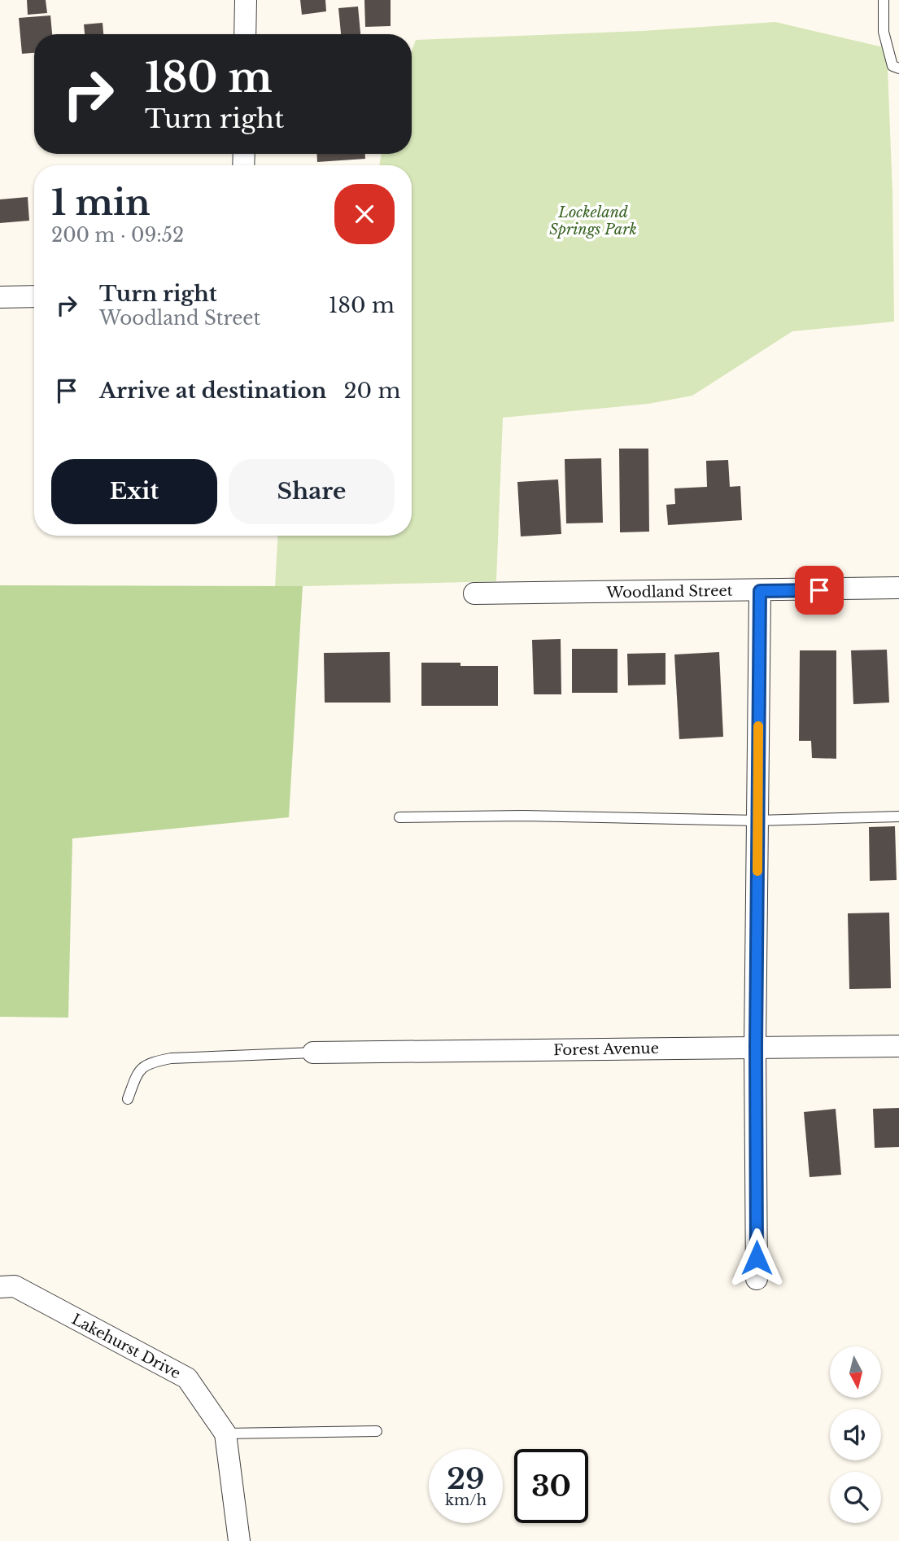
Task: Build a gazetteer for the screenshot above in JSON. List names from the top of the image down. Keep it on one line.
{"streets":{"street":["Woodland Street","Forest Avenue","Lakehurst Drive"]},"parks":["Lockeland Springs Park"],"north":"bottom","page":{"turn":["180 m","Turn right"],"heading":["1 min","200 m · 09:52"],"list":[{"name":"Turn right","note":"Woodland Street","value":"180 m"},{"name":"Arrive at destination","value":"20 m"}],"buttons":["Exit","Share"],"speed":"29 km/h","limit":"30"}}
